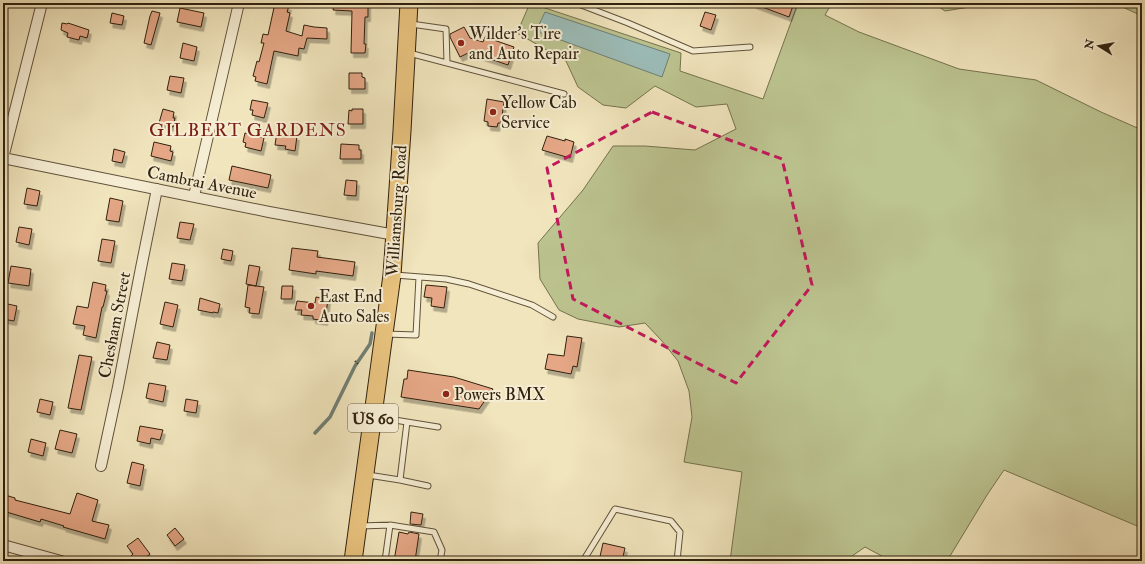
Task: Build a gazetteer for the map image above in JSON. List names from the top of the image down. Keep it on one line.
{"streets":{"main road":["Williamsburg Road","US 60"],"street":["Cambrai Avenue","Chesham Street"]},"crossings":[["Cambrai Avenue","Williamsburg Road"],["Cambrai Avenue","Chesham Street"]],"districts":["GILBERT GARDENS"],"places":["Wilder's Tire and Auto Repair","Yellow Cab Service","East End Auto Sales","Powers BMX"],"north":"left"}
